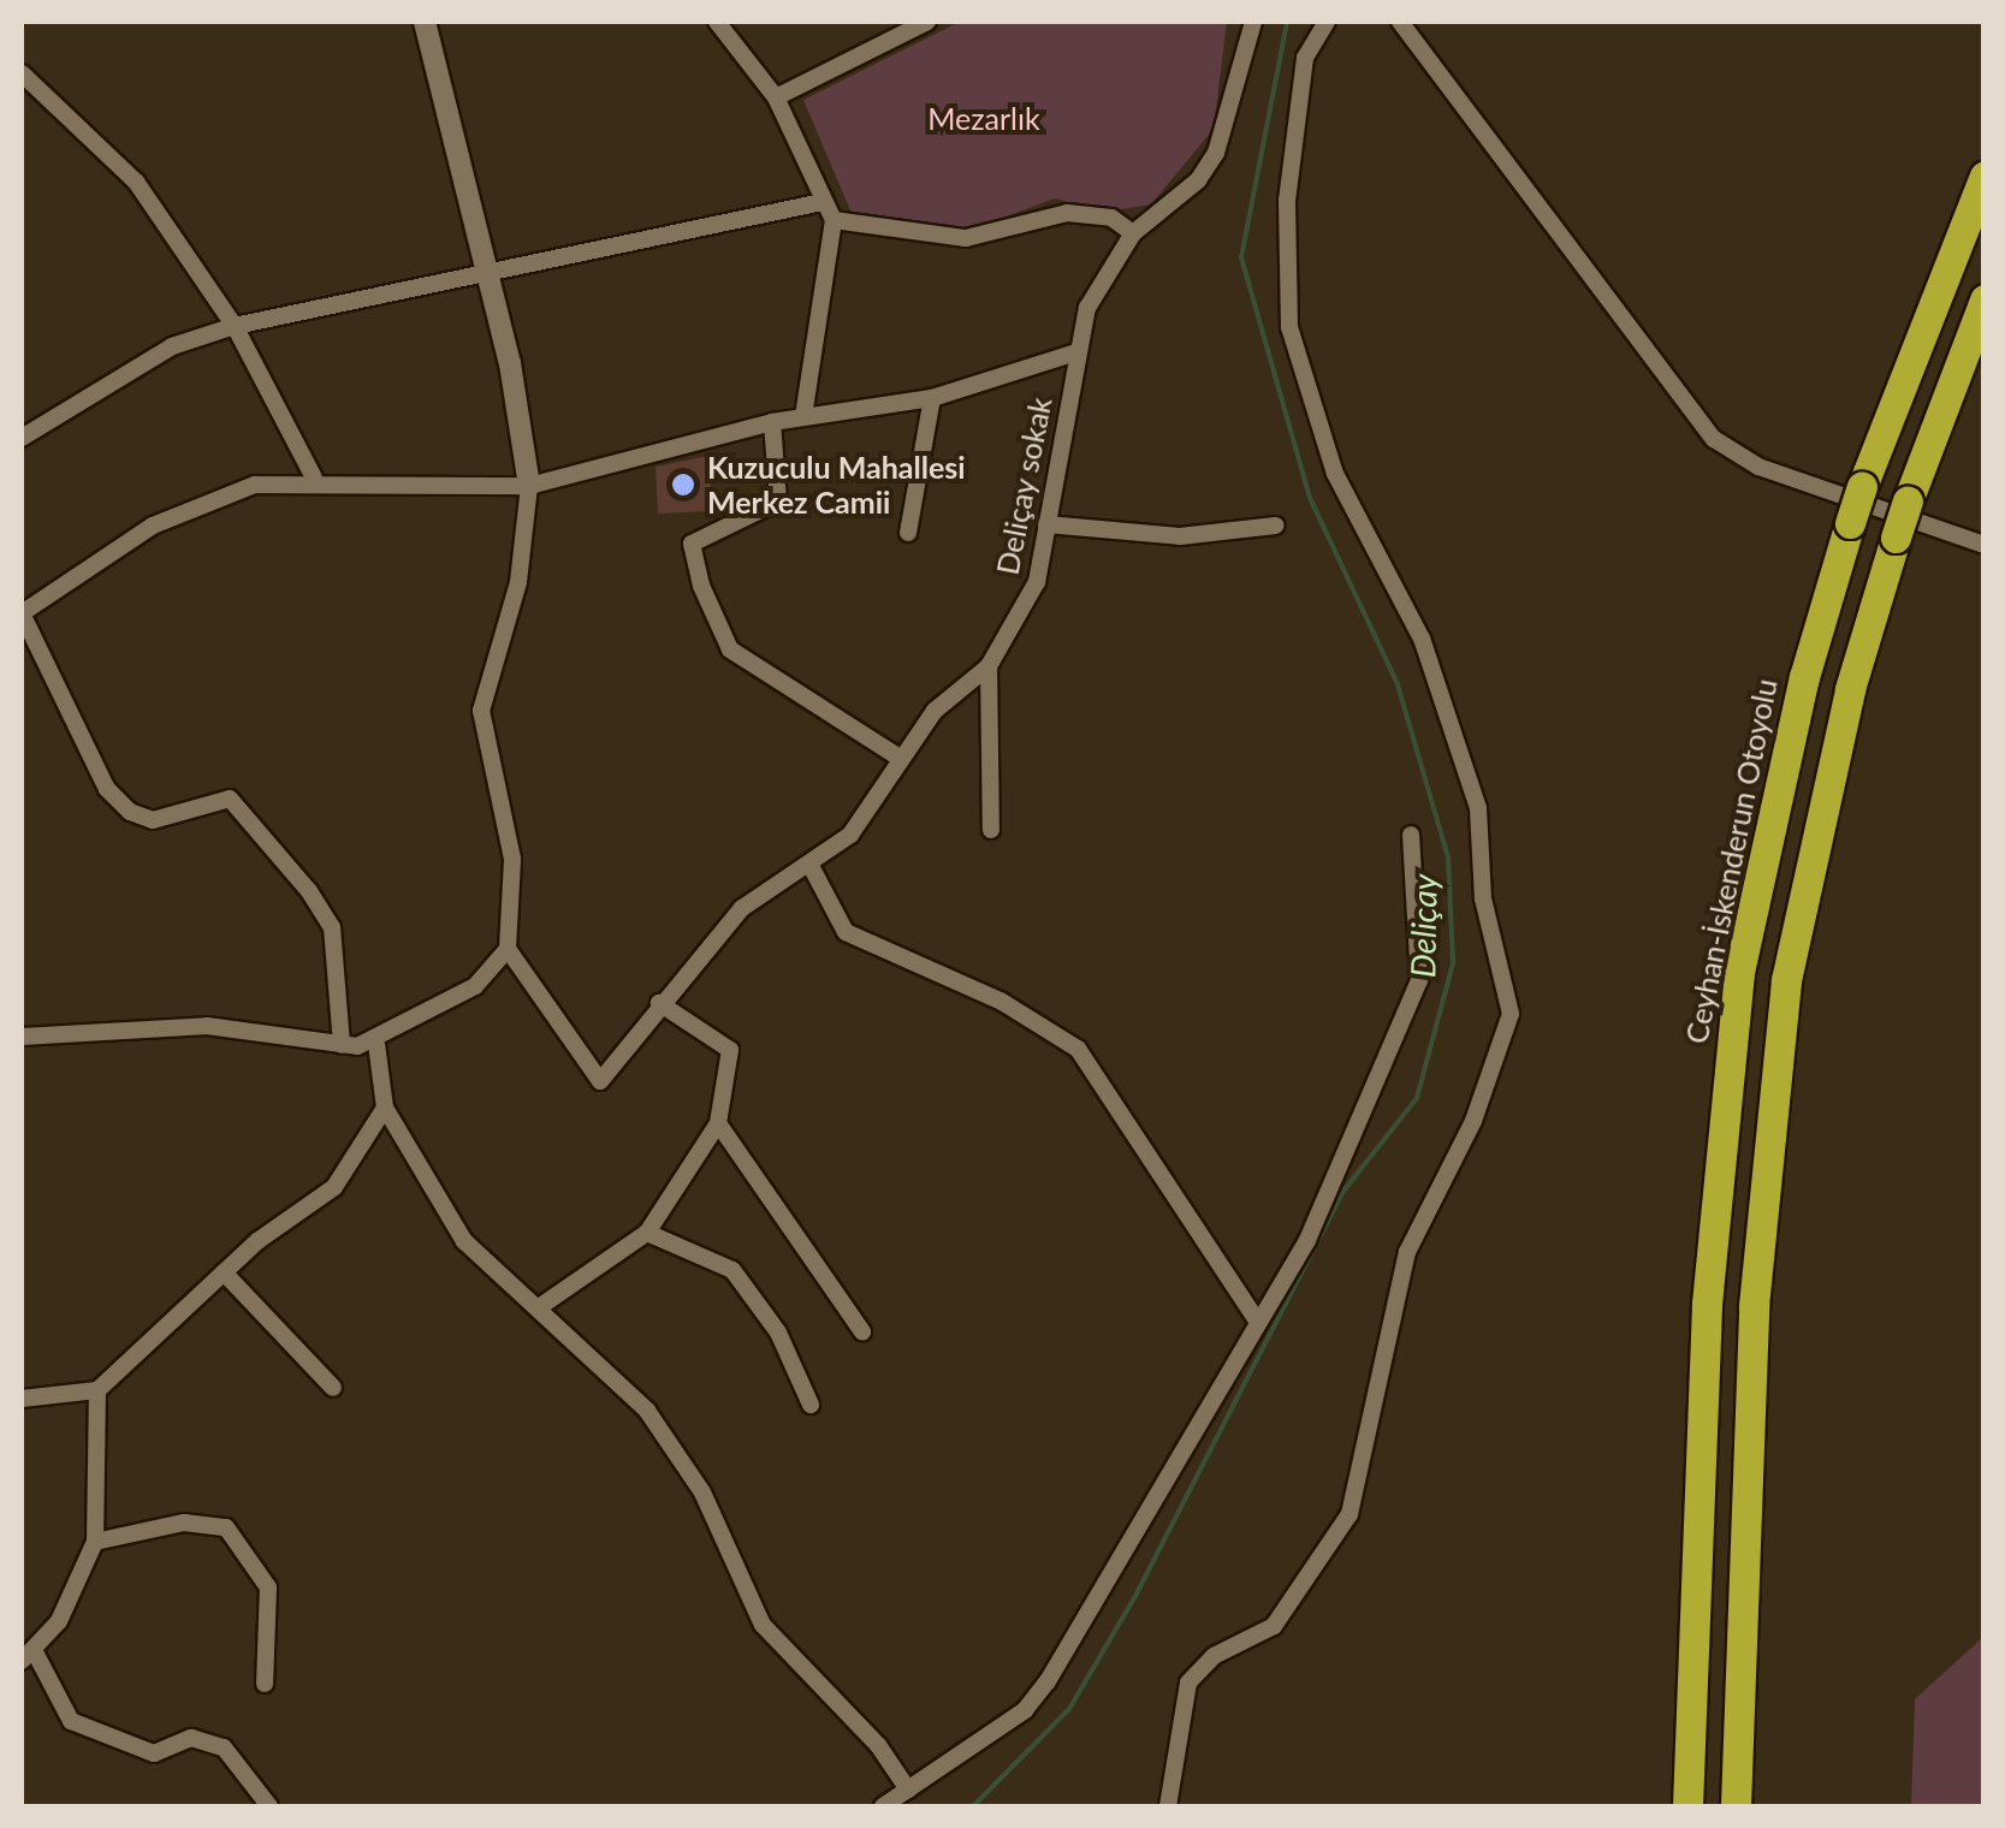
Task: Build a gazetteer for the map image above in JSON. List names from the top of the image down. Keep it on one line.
{"streets":{"highway":["Ceyhan-İskenderun Otoyolu"],"street":["Deliçay sokak"]},"water":["Deliçay"],"parks":["Mezarlık"],"places":["Kuzuculu Mahallesi Merkez Camii"]}
